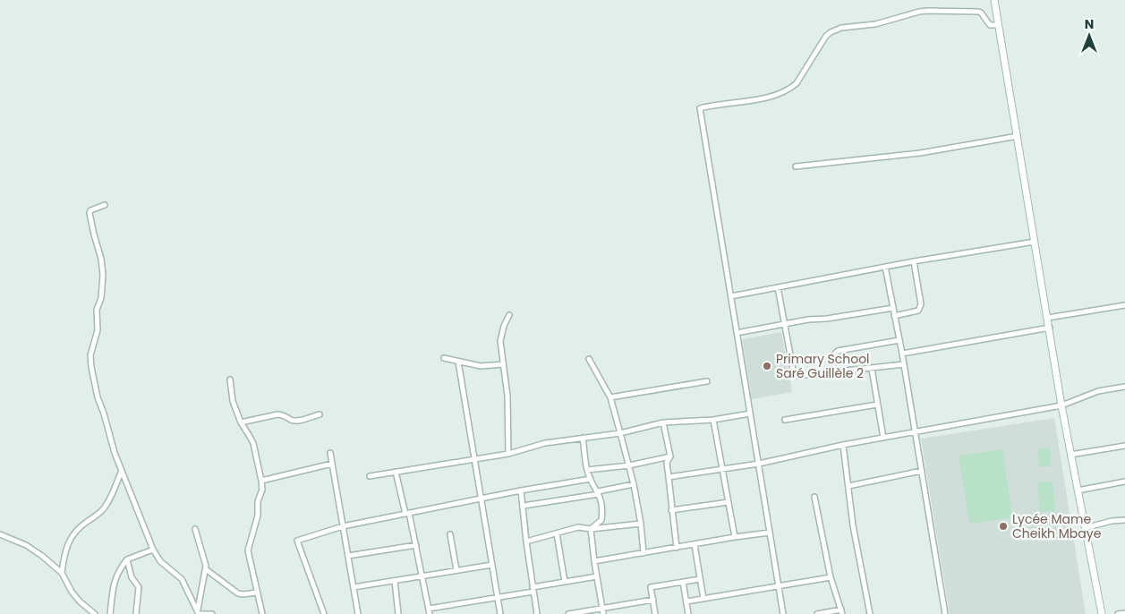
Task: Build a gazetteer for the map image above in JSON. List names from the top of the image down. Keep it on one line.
{"places":["Primary School Saré Guillèle 2","Lycée Mame Cheikh Mbaye"],"north":"top"}
